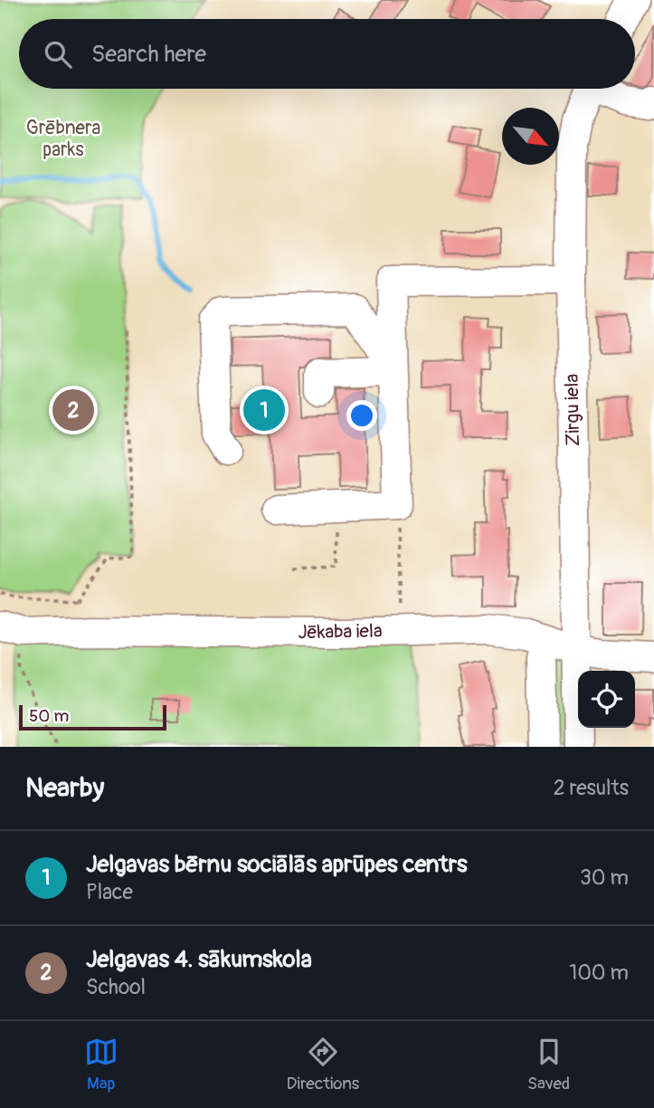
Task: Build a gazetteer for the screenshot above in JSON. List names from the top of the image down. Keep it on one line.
{"streets":{"street":["Zirgu iela","Jēkaba iela"]},"crossings":[["Zirgu iela","Jēkaba iela"]],"parks":["Grēbnera parks"],"scale_bar":"50 m","north":"bottom right","page":{"search":"Search here","pins":["1","2"],"scale":"50 m","heading":["Nearby","2 results"],"list":[{"mark":"1","name":"Jelgavas bērnu sociālās aprūpes centrs","note":"Place","value":"30 m"},{"mark":"2","name":"Jelgavas 4. sākumskola","note":"School","value":"100 m"}],"nav":["Map","Directions","Saved"]}}
